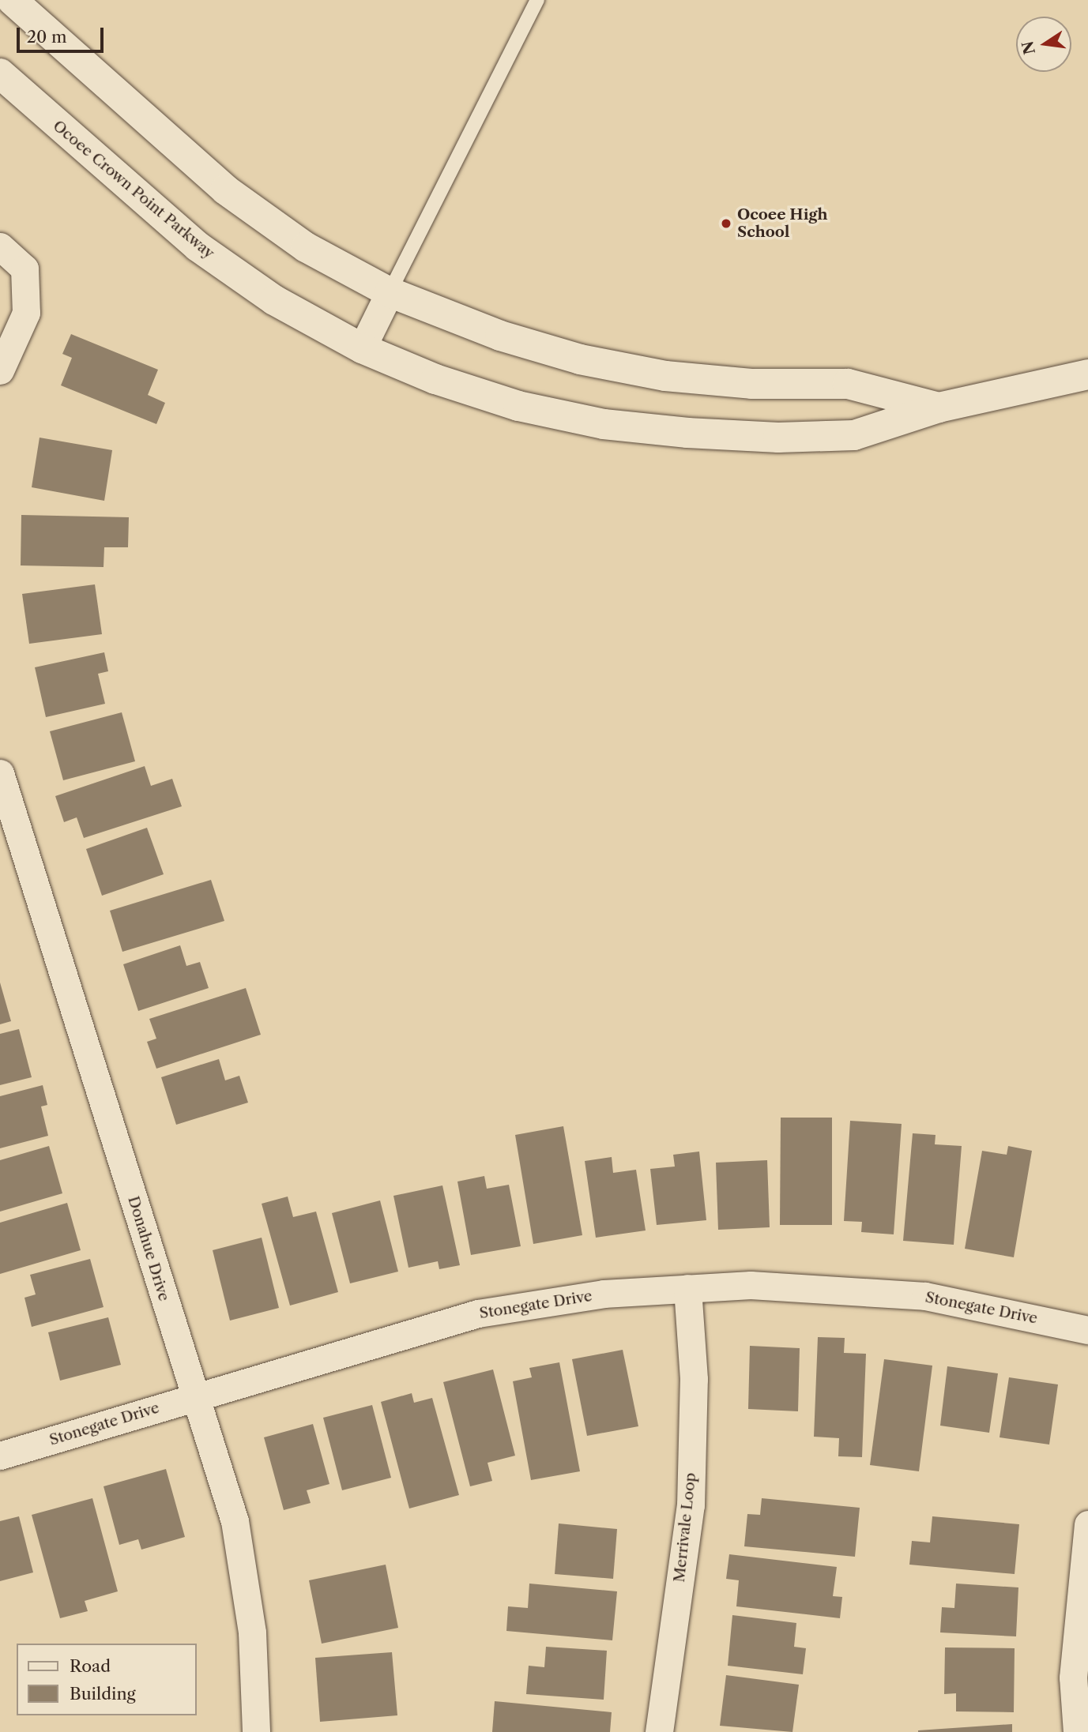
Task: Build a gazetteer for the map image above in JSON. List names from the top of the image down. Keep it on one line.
{"streets":{"street":["Ocoee Crown Point Parkway","Donahue Drive","Stonegate Drive","Merrivale Loop"]},"crossings":[["Donahue Drive","Stonegate Drive"],["Stonegate Drive","Merrivale Loop"]],"places":["Ocoee High School"],"legend":["Road","Building"],"scale_bar":"20 m","north":"left"}
